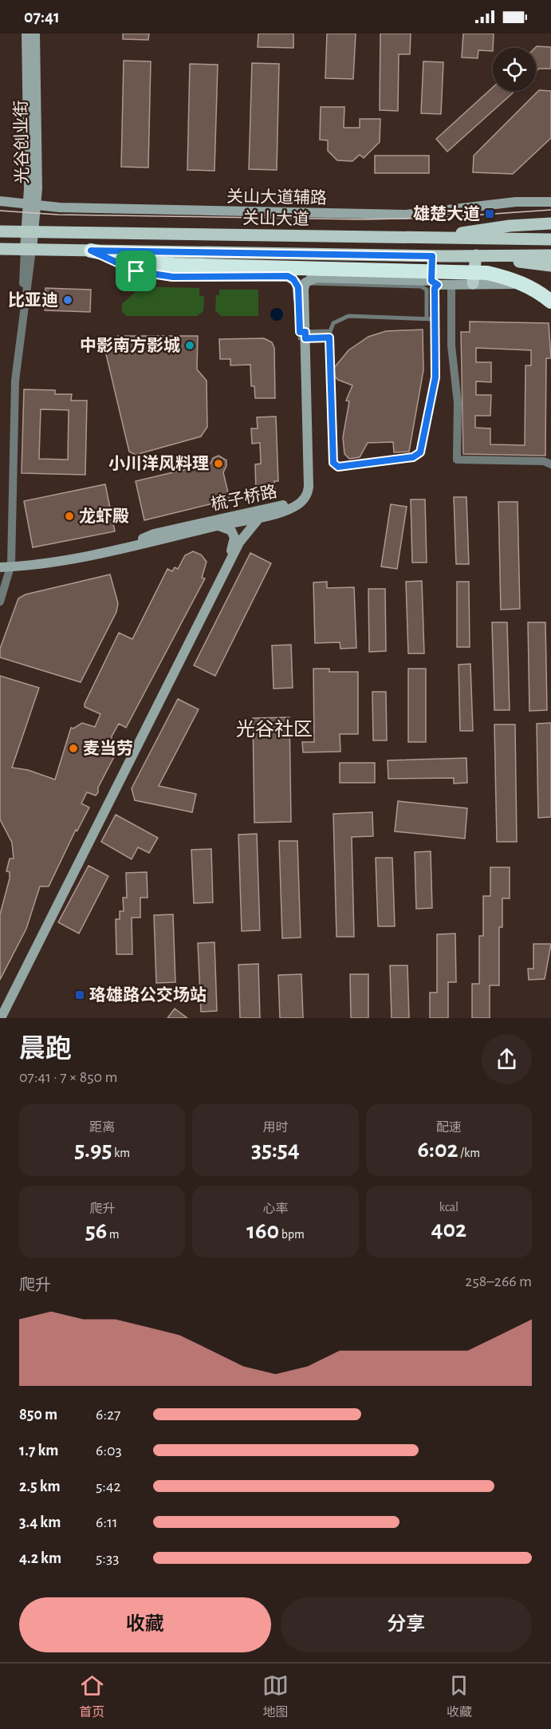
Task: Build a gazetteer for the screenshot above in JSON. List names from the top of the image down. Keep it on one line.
{"streets":{"main road":["关山大道"],"street":["光谷创业街","关山大道辅路","梳子桥路"]},"crossings":[["光谷创业街","关山大道辅路"],["光谷创业街","关山大道"]],"districts":["光谷社区"],"places":{"transit":["雄楚大道","珞雄路公交场站"],"other":["比亚迪","中影南方影城","小川洋风料理","龙虾殿","麦当劳"]},"page":{"status":"07:41","heading":["晨跑","07:41 · 7 × 850 m"],"stats":[["距离","5.95 km"],["用时","35:54"],["配速","6:02 /km"],["爬升","56 m"],["心率","160 bpm"],["kcal","402"]],"chart":["爬升","258–266 m"],"list":[{"name":"850 m","note":"6:27"},{"name":"1.7 km","note":"6:03"},{"name":"2.5 km","note":"5:42"},{"name":"3.4 km","note":"6:11"},{"name":"4.2 km","note":"5:33"}],"buttons":["收藏","分享"],"tabs":["首页","地图","收藏"]}}
